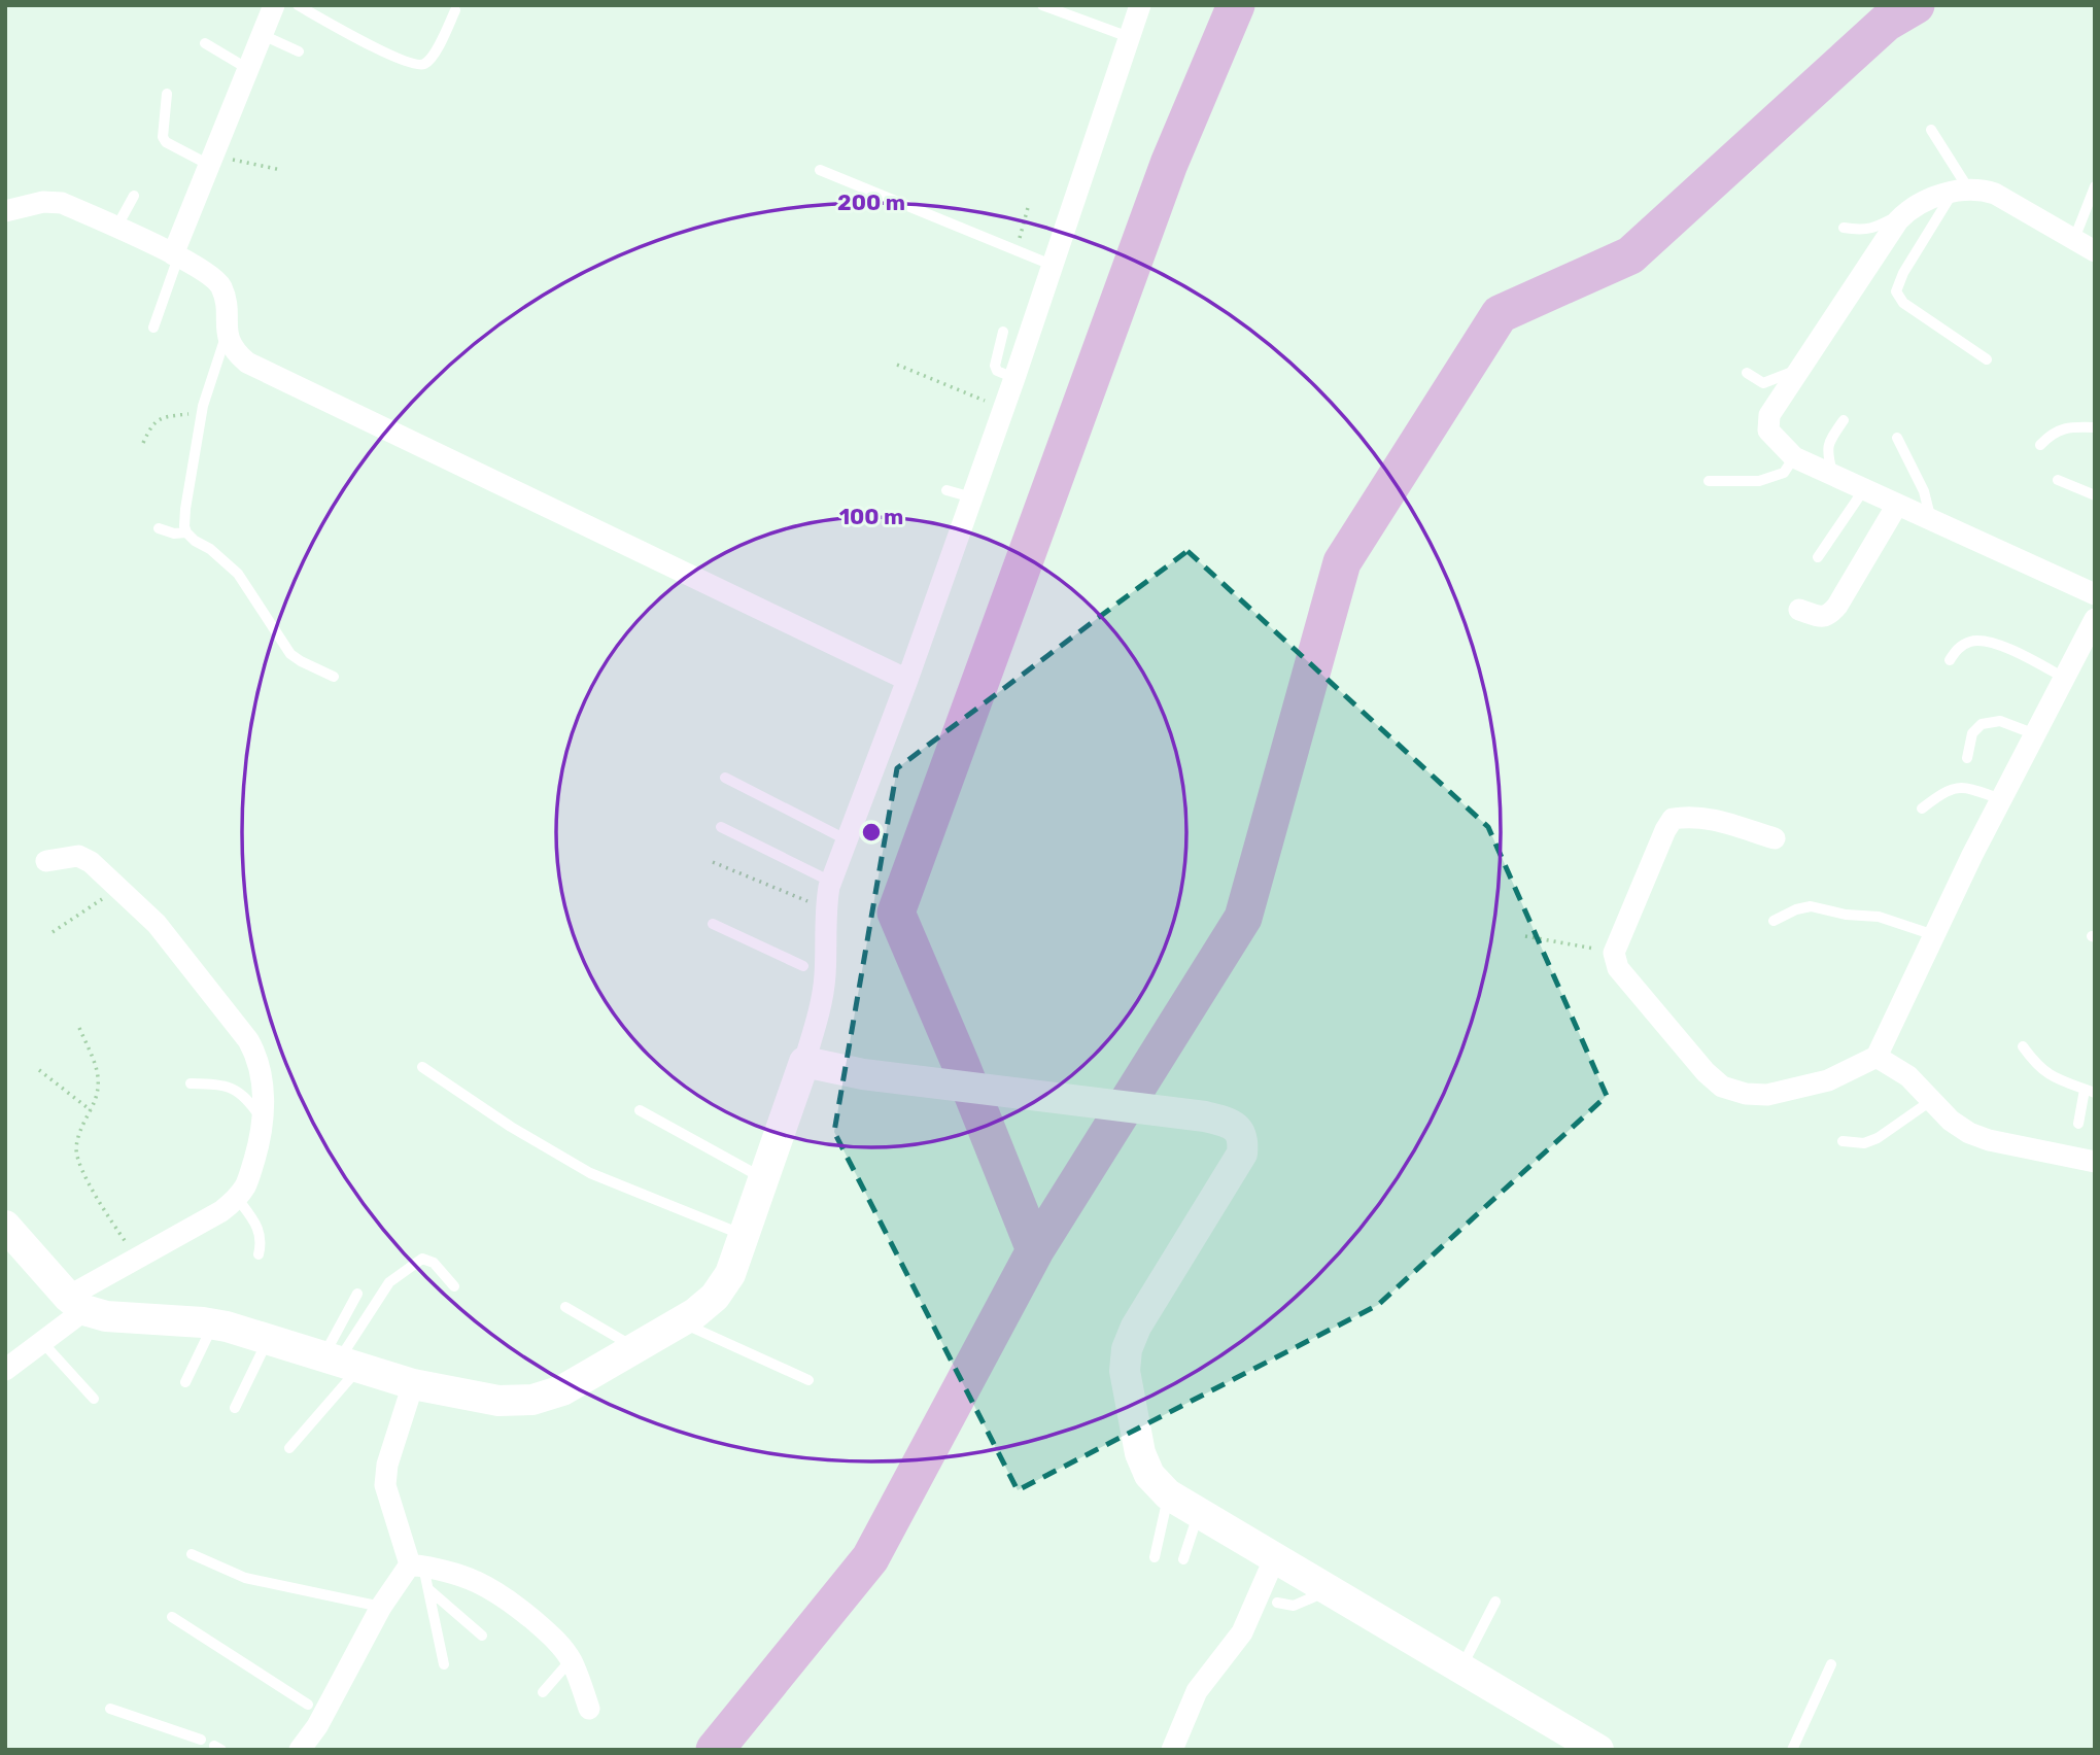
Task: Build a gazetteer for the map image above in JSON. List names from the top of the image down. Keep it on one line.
{"rings":["200 m","100 m"]}
